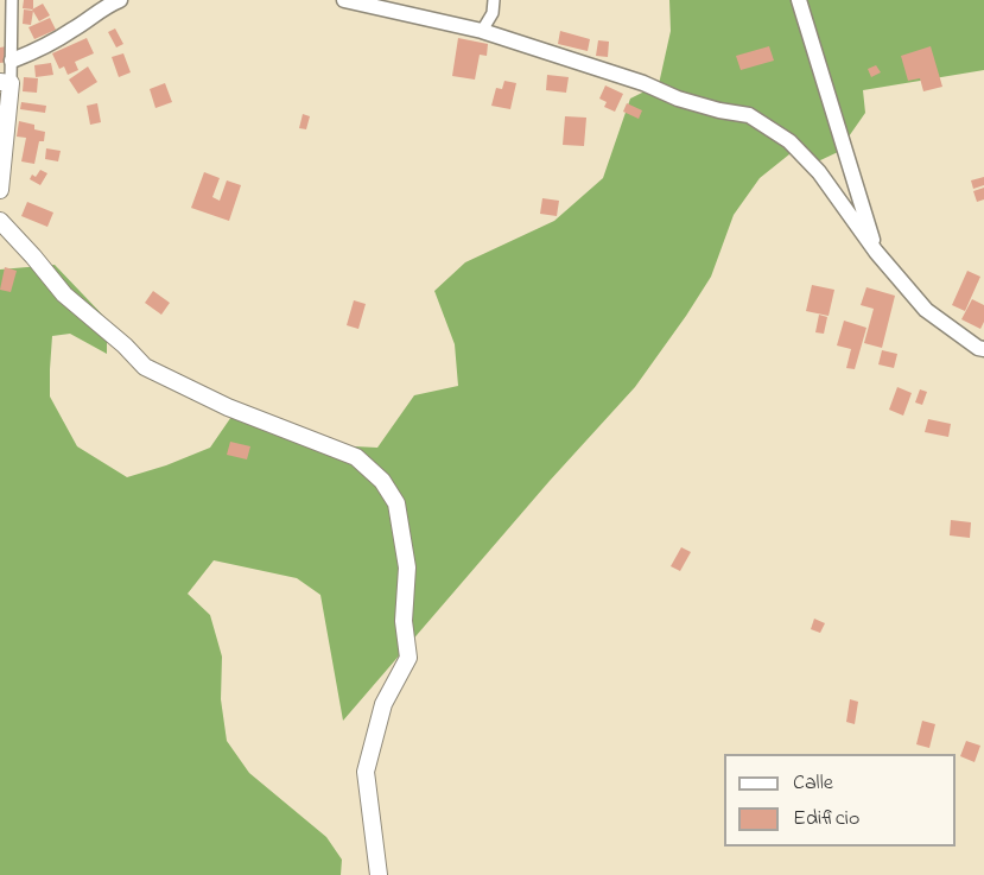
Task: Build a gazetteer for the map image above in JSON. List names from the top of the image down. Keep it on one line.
{"legend":["Calle","Edificio"]}
